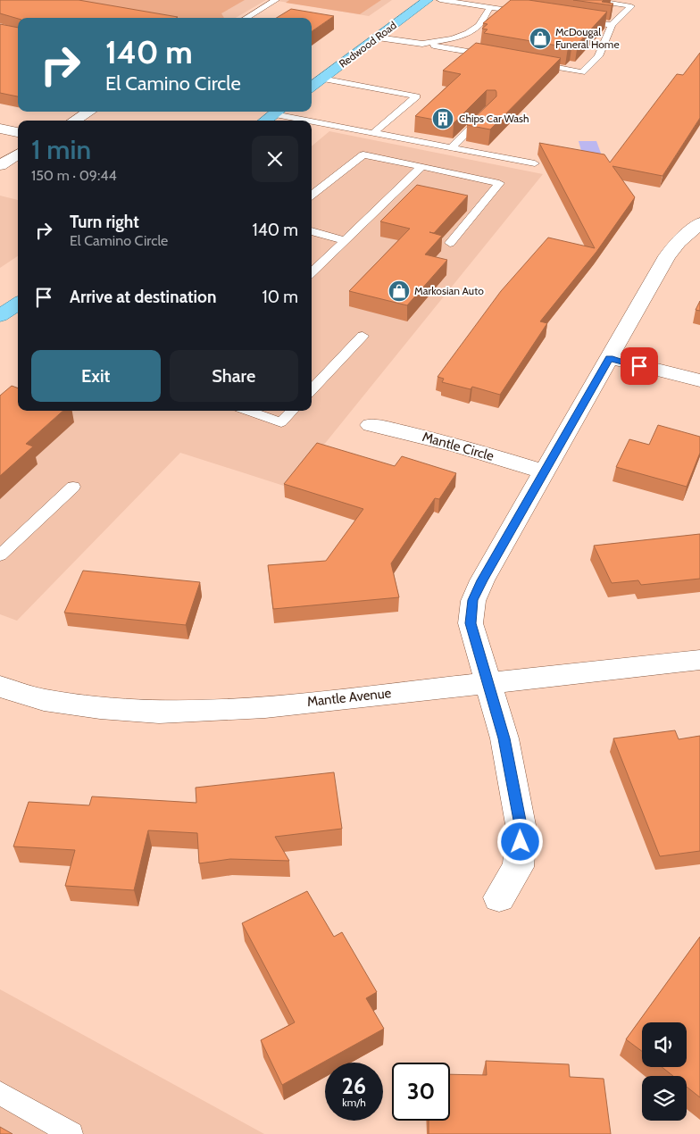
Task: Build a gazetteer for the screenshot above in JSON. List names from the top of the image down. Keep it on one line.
{"streets":{"main road":["Redwood Road"],"street":["Mantle Circle","Mantle Avenue"]},"places":{"shop":["McDougal Funeral Home","Markosian Auto"],"building":["Chips Car Wash"]},"page":{"turn":["140 m","El Camino Circle"],"heading":["1 min","150 m · 09:44"],"list":[{"name":"Turn right","note":"El Camino Circle","value":"140 m"},{"name":"Arrive at destination","value":"10 m"}],"buttons":["Exit","Share"],"speed":"26 km/h","limit":"30"}}
